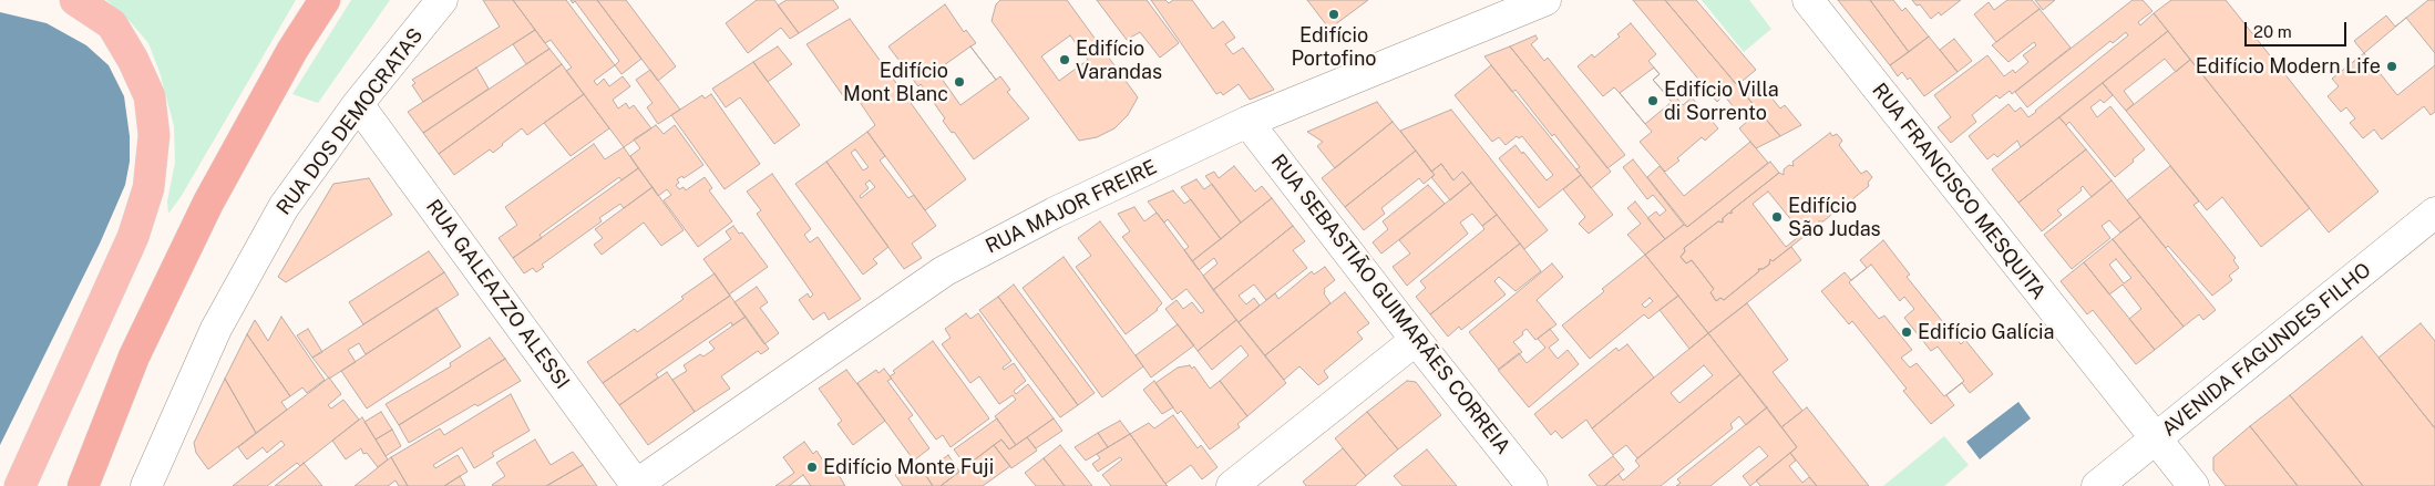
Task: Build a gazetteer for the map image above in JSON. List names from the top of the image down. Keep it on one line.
{"streets":{"street":["RUA DOS DEMOCRATAS","RUA FRANCISCO MESQUITA","RUA MAJOR FREIRE","RUA GALEAZZO ALESSI","RUA SEBASTIÃO GUIMARÃES CORREIA","AVENIDA FAGUNDES FILHO"]},"crossings":[["RUA DOS DEMOCRATAS","RUA GALEAZZO ALESSI"],["RUA FRANCISCO MESQUITA","AVENIDA FAGUNDES FILHO"],["RUA MAJOR FREIRE","RUA GALEAZZO ALESSI"],["RUA MAJOR FREIRE","RUA SEBASTIÃO GUIMARÃES CORREIA"]],"places":["Edifício Portofino","Edifício Varandas","Edifício Modern Life","Edifício Mont Blanc","Edifício Villa di Sorrento","Edifício São Judas","Edifício Galícia","Edifício Monte Fuji"],"scale_bar":"20 m"}
